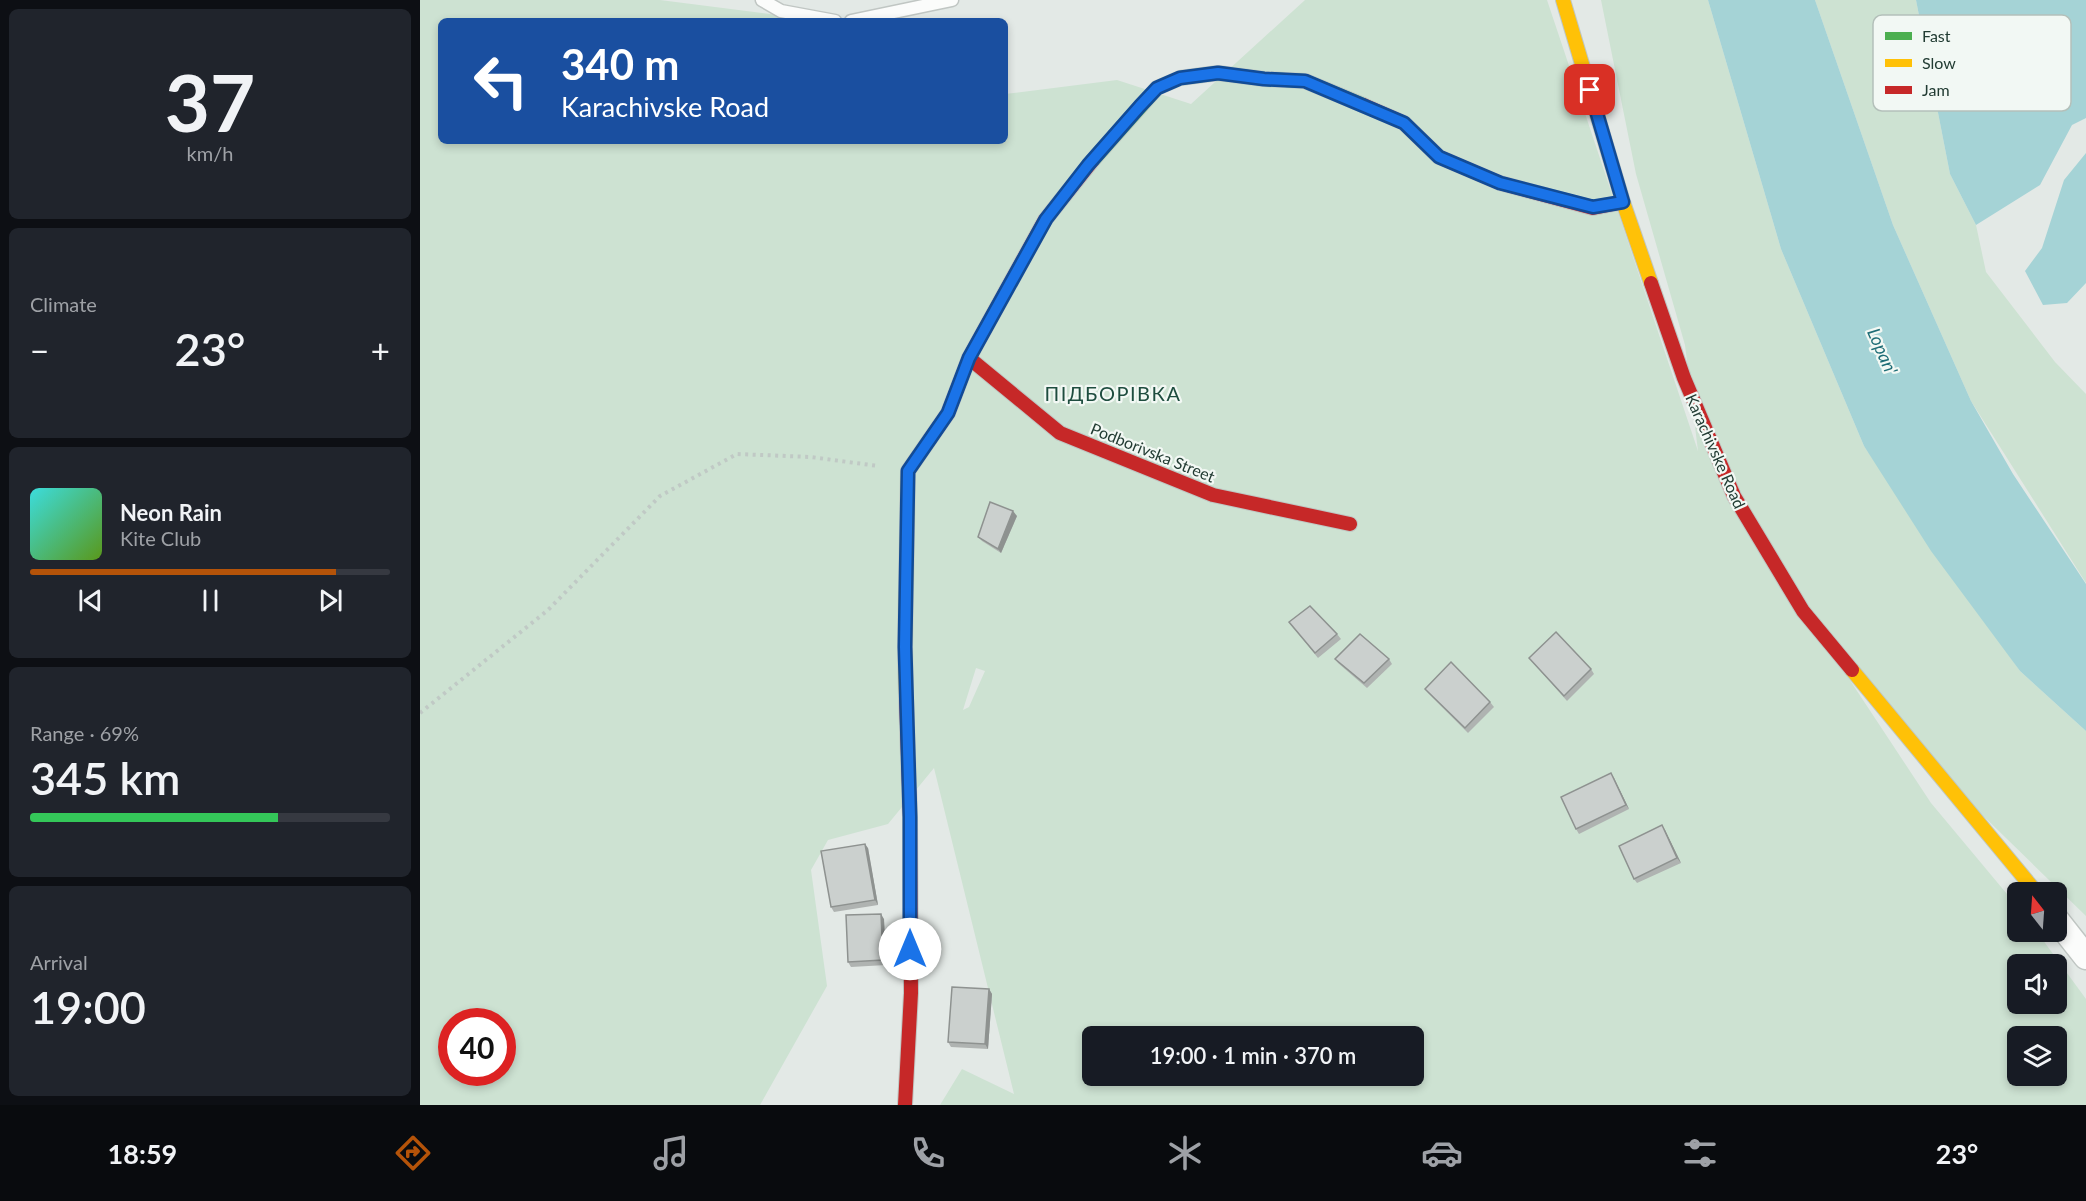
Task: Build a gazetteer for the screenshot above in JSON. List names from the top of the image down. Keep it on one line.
{"streets":{"street":["Karachivske Road","Podborivska Street"]},"districts":["ПІДБОРІВКА"],"water":["Lopan'"],"legend":["Fast","Slow","Jam"],"north":"top","page":{"tile":[["37","km/h"],"Climate",["Range · 69%","345 km"],["Arrival","19:00"]],"turn":["340 m","Karachivske Road"],"heat":["−","23°","+"],"song":["Neon Rain","Kite Club"],"limit":"40","trip":"19:00 · 1 min · 370 m","tabs":["18:59","23°"]}}
